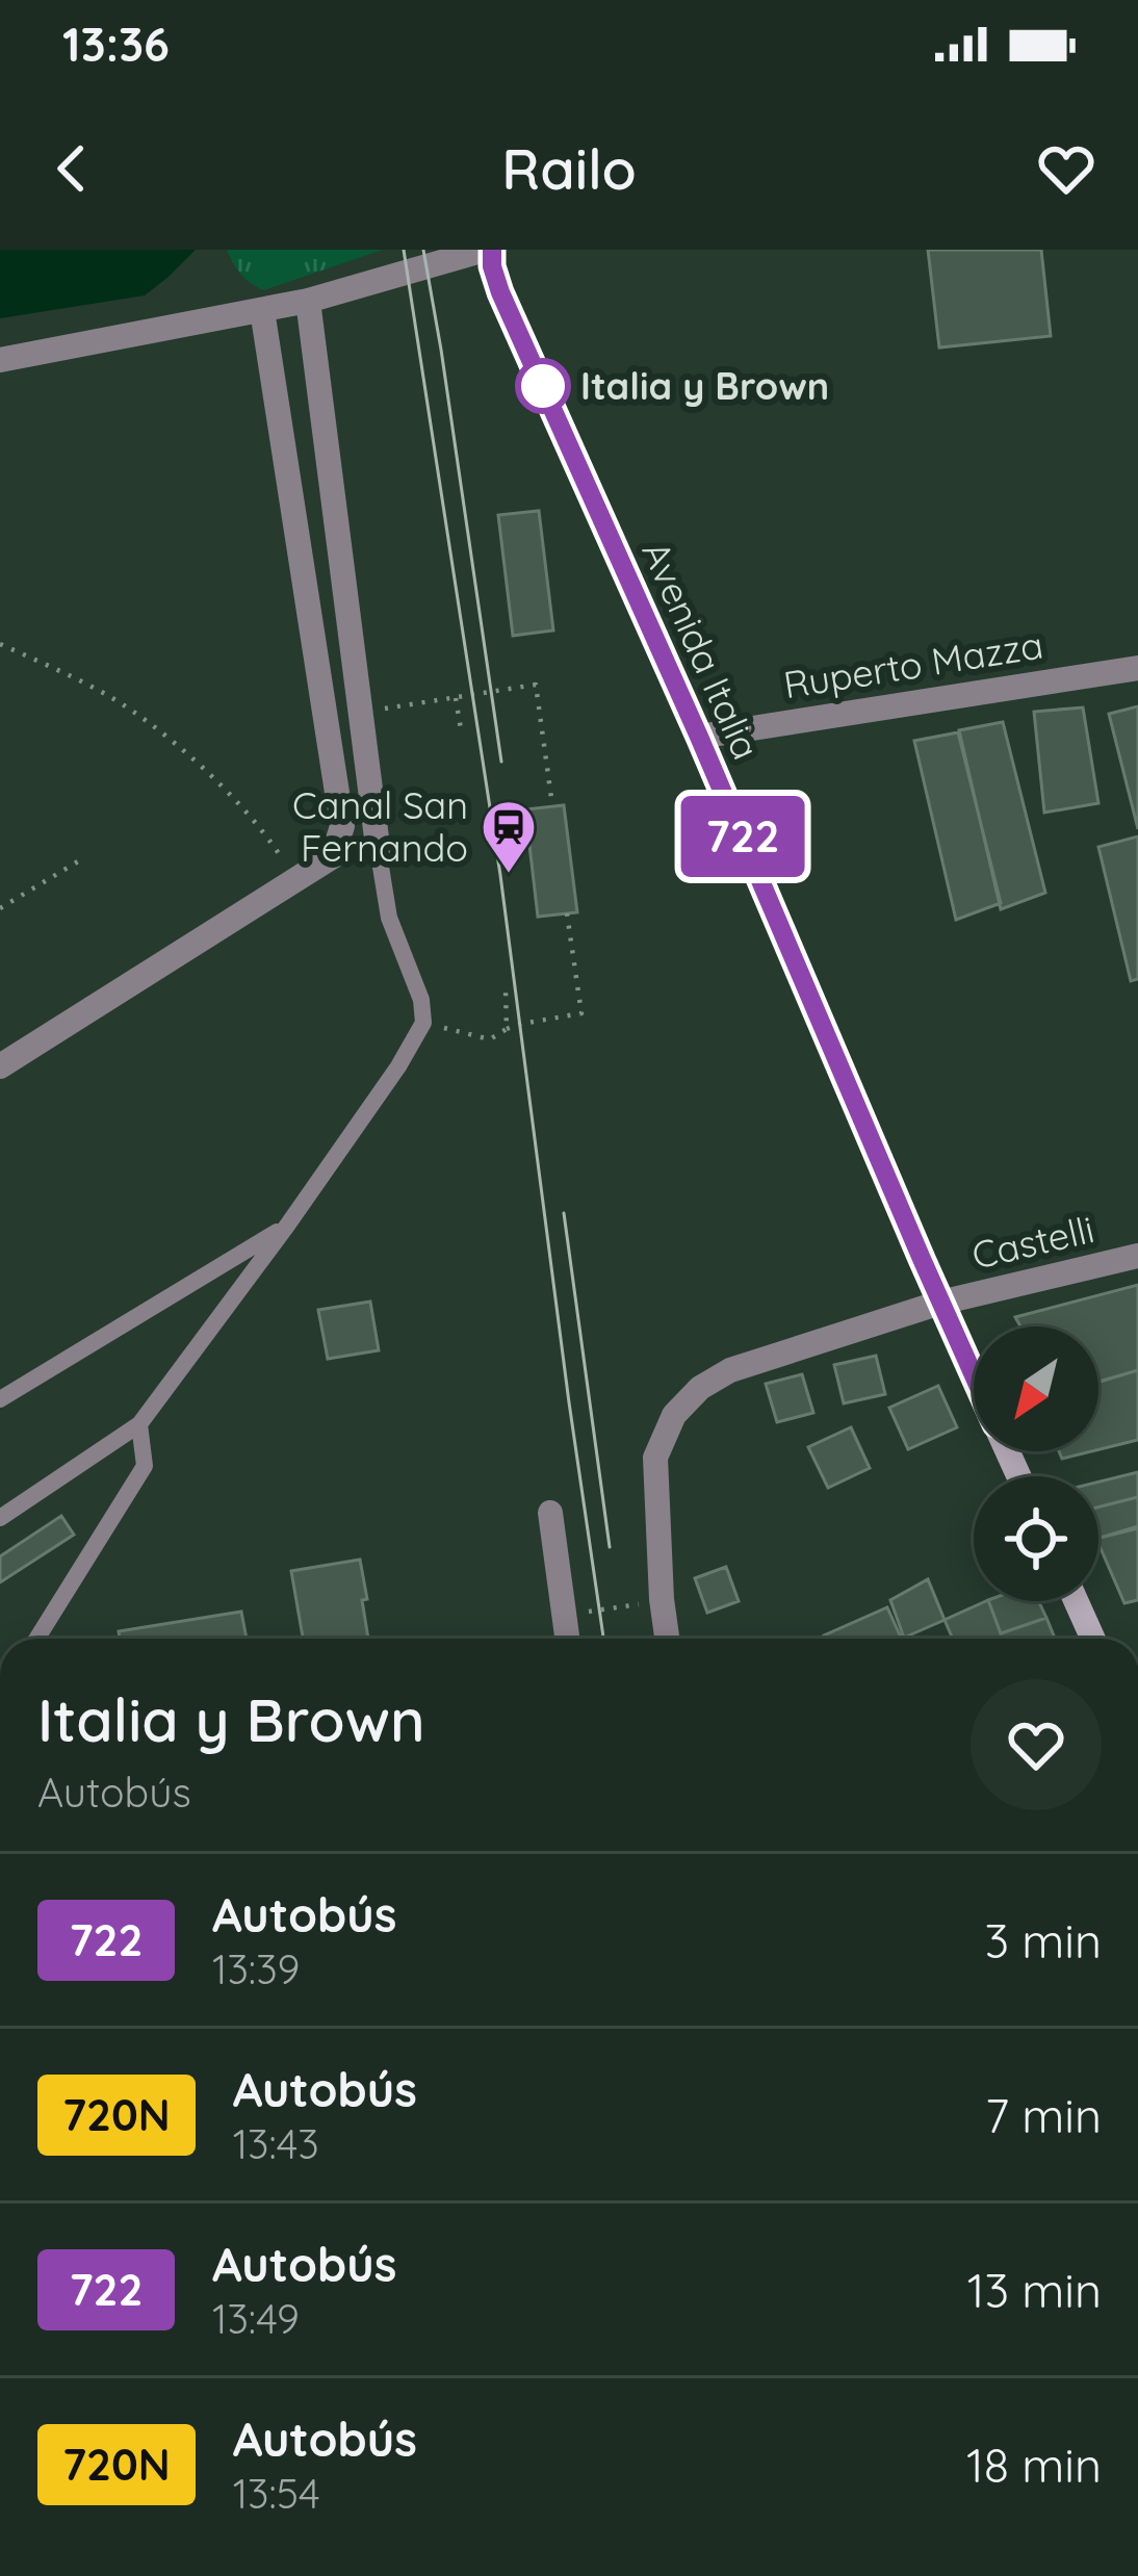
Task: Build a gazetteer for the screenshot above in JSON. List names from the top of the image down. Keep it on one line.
{"streets":{"street":["Avenida Italia","Ruperto Mazza","Castelli"]},"crossings":[["Avenida Italia","Ruperto Mazza"],["Avenida Italia","Castelli"]],"places":{"other":["Italia y Brown"],"station":["Canal San Fernando"]},"lines":["bus line 722"],"north":"bottom left","page":{"status":"13:36","header":"Railo","on_map":"722","heading":["Italia y Brown","Autobús"],"list":[{"mark":"722","name":"Autobús","note":"13:39","value":"3 min"},{"mark":"720N","name":"Autobús","note":"13:43","value":"7 min"},{"mark":"722","name":"Autobús","note":"13:49","value":"13 min"},{"mark":"720N","name":"Autobús","note":"13:54","value":"18 min"}]}}
